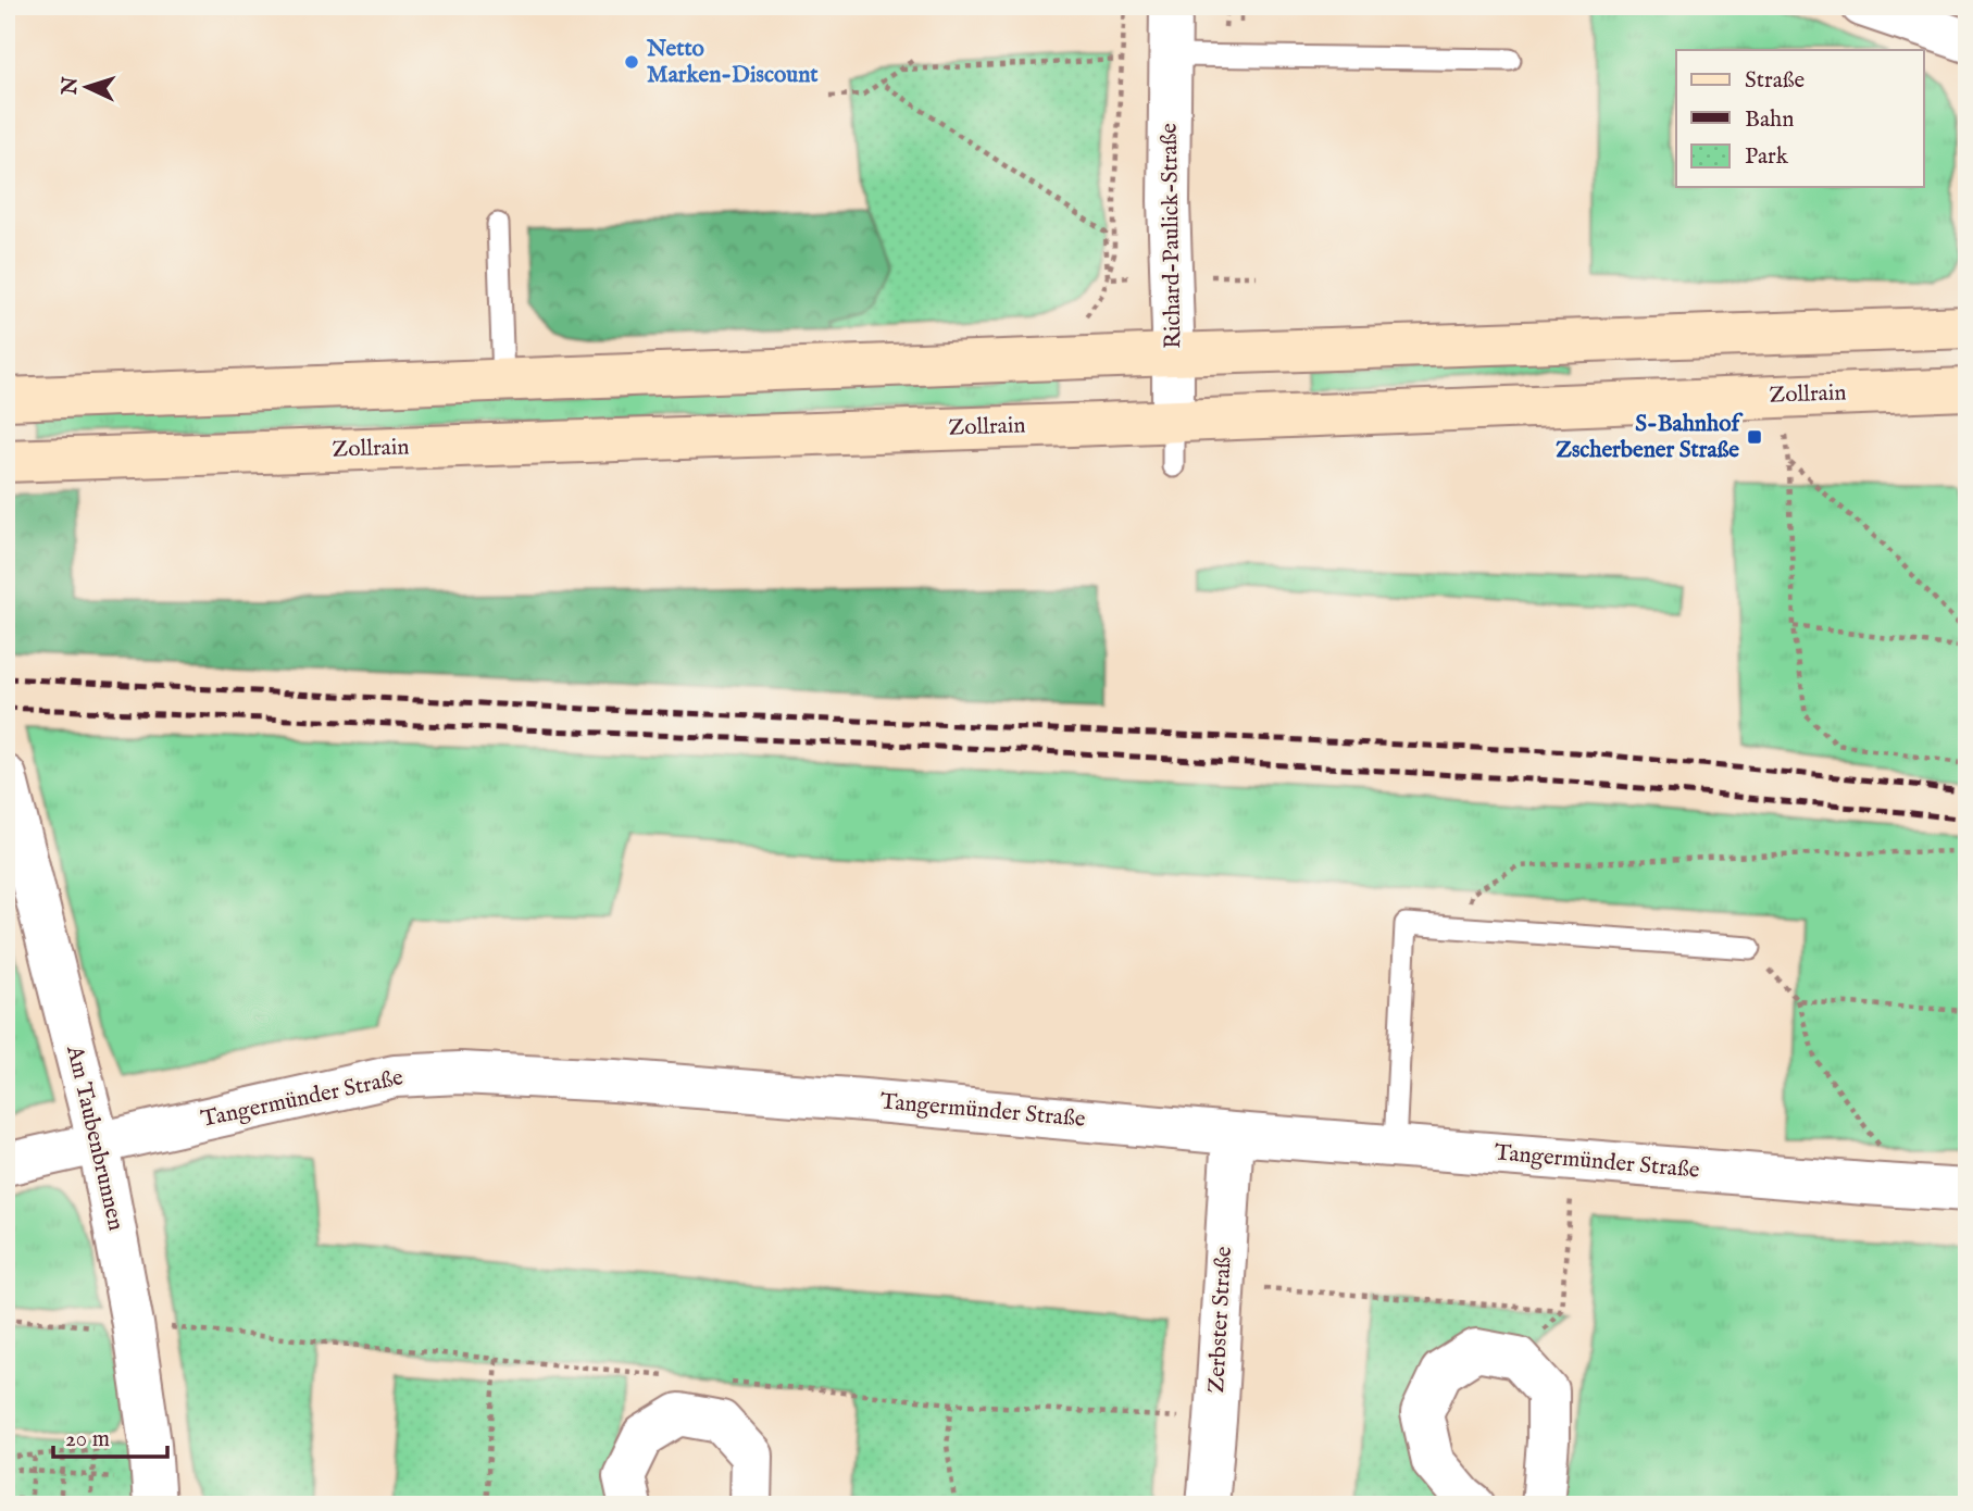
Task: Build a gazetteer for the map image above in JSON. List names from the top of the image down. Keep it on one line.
{"streets":{"main road":["Zollrain"],"street":["Richard-Paulick-Straße","Tangermünder Straße","Am Taubenbrunnen","Zerbster Straße"]},"crossings":[["Richard-Paulick-Straße","Zollrain"],["Tangermünder Straße","Am Taubenbrunnen"],["Tangermünder Straße","Zerbster Straße"]],"places":{"other":["Netto Marken-Discount"],"transit":["S-Bahnhof Zscherbener Straße"]},"legend":["Straße","Bahn","Park"],"scale_bar":"20 m","north":"left"}
